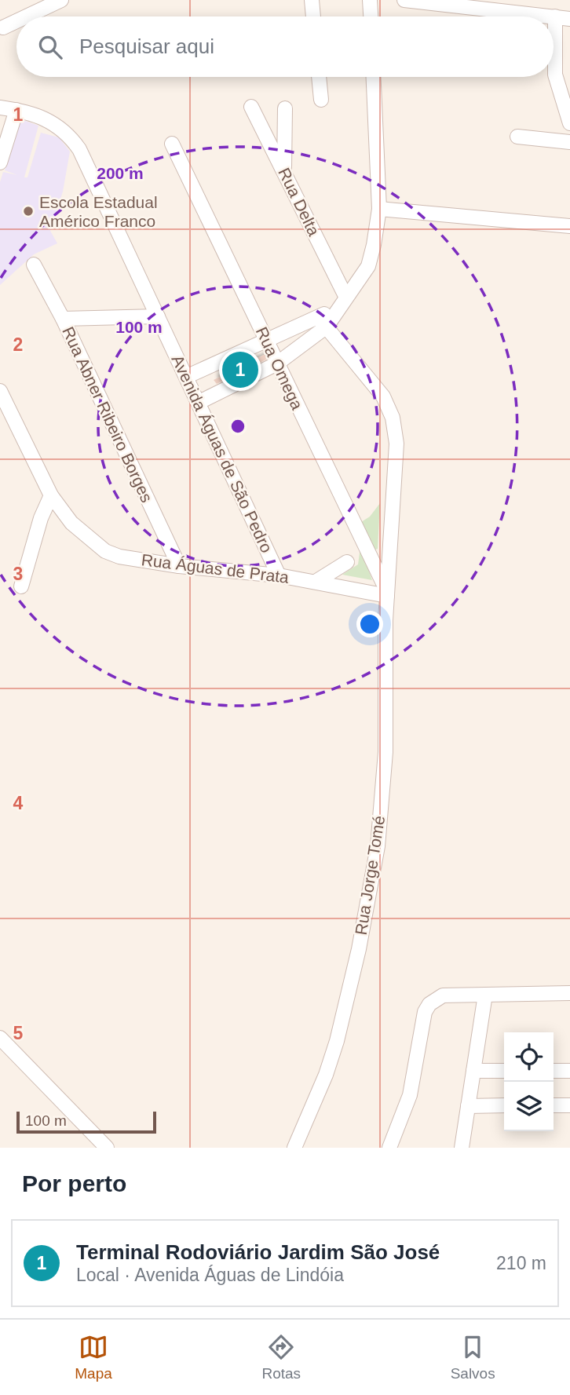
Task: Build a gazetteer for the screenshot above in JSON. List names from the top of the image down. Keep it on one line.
{"streets":{"street":["Rua Delta","Rua Omega","Rua Abner Ribeiro Borges","Avenida Águas de São Pedro","Rua Águas de Prata","Rua Jorge Tomé"]},"crossings":[["Rua Omega","Rua Águas de Prata"],["Rua Omega","Rua Jorge Tomé"],["Rua Abner Ribeiro Borges","Rua Águas de Prata"],["Avenida Águas de São Pedro","Rua Águas de Prata"],["Rua Águas de Prata","Rua Jorge Tomé"]],"places":["Escola Estadual Américo Franco"],"scale_bar":"100 m","page":{"search":"Pesquisar aqui","pins":"1","scale":"100 m","heading":"Por perto","list":[{"mark":"1","name":"Terminal Rodoviário Jardim São José","note":"Local · Avenida Águas de Lindóia","value":"210 m"}],"nav":["Mapa","Rotas","Salvos"]},"grid":{"rows":["1","2","3","4","5"]},"rings":["200 m","100 m"]}
